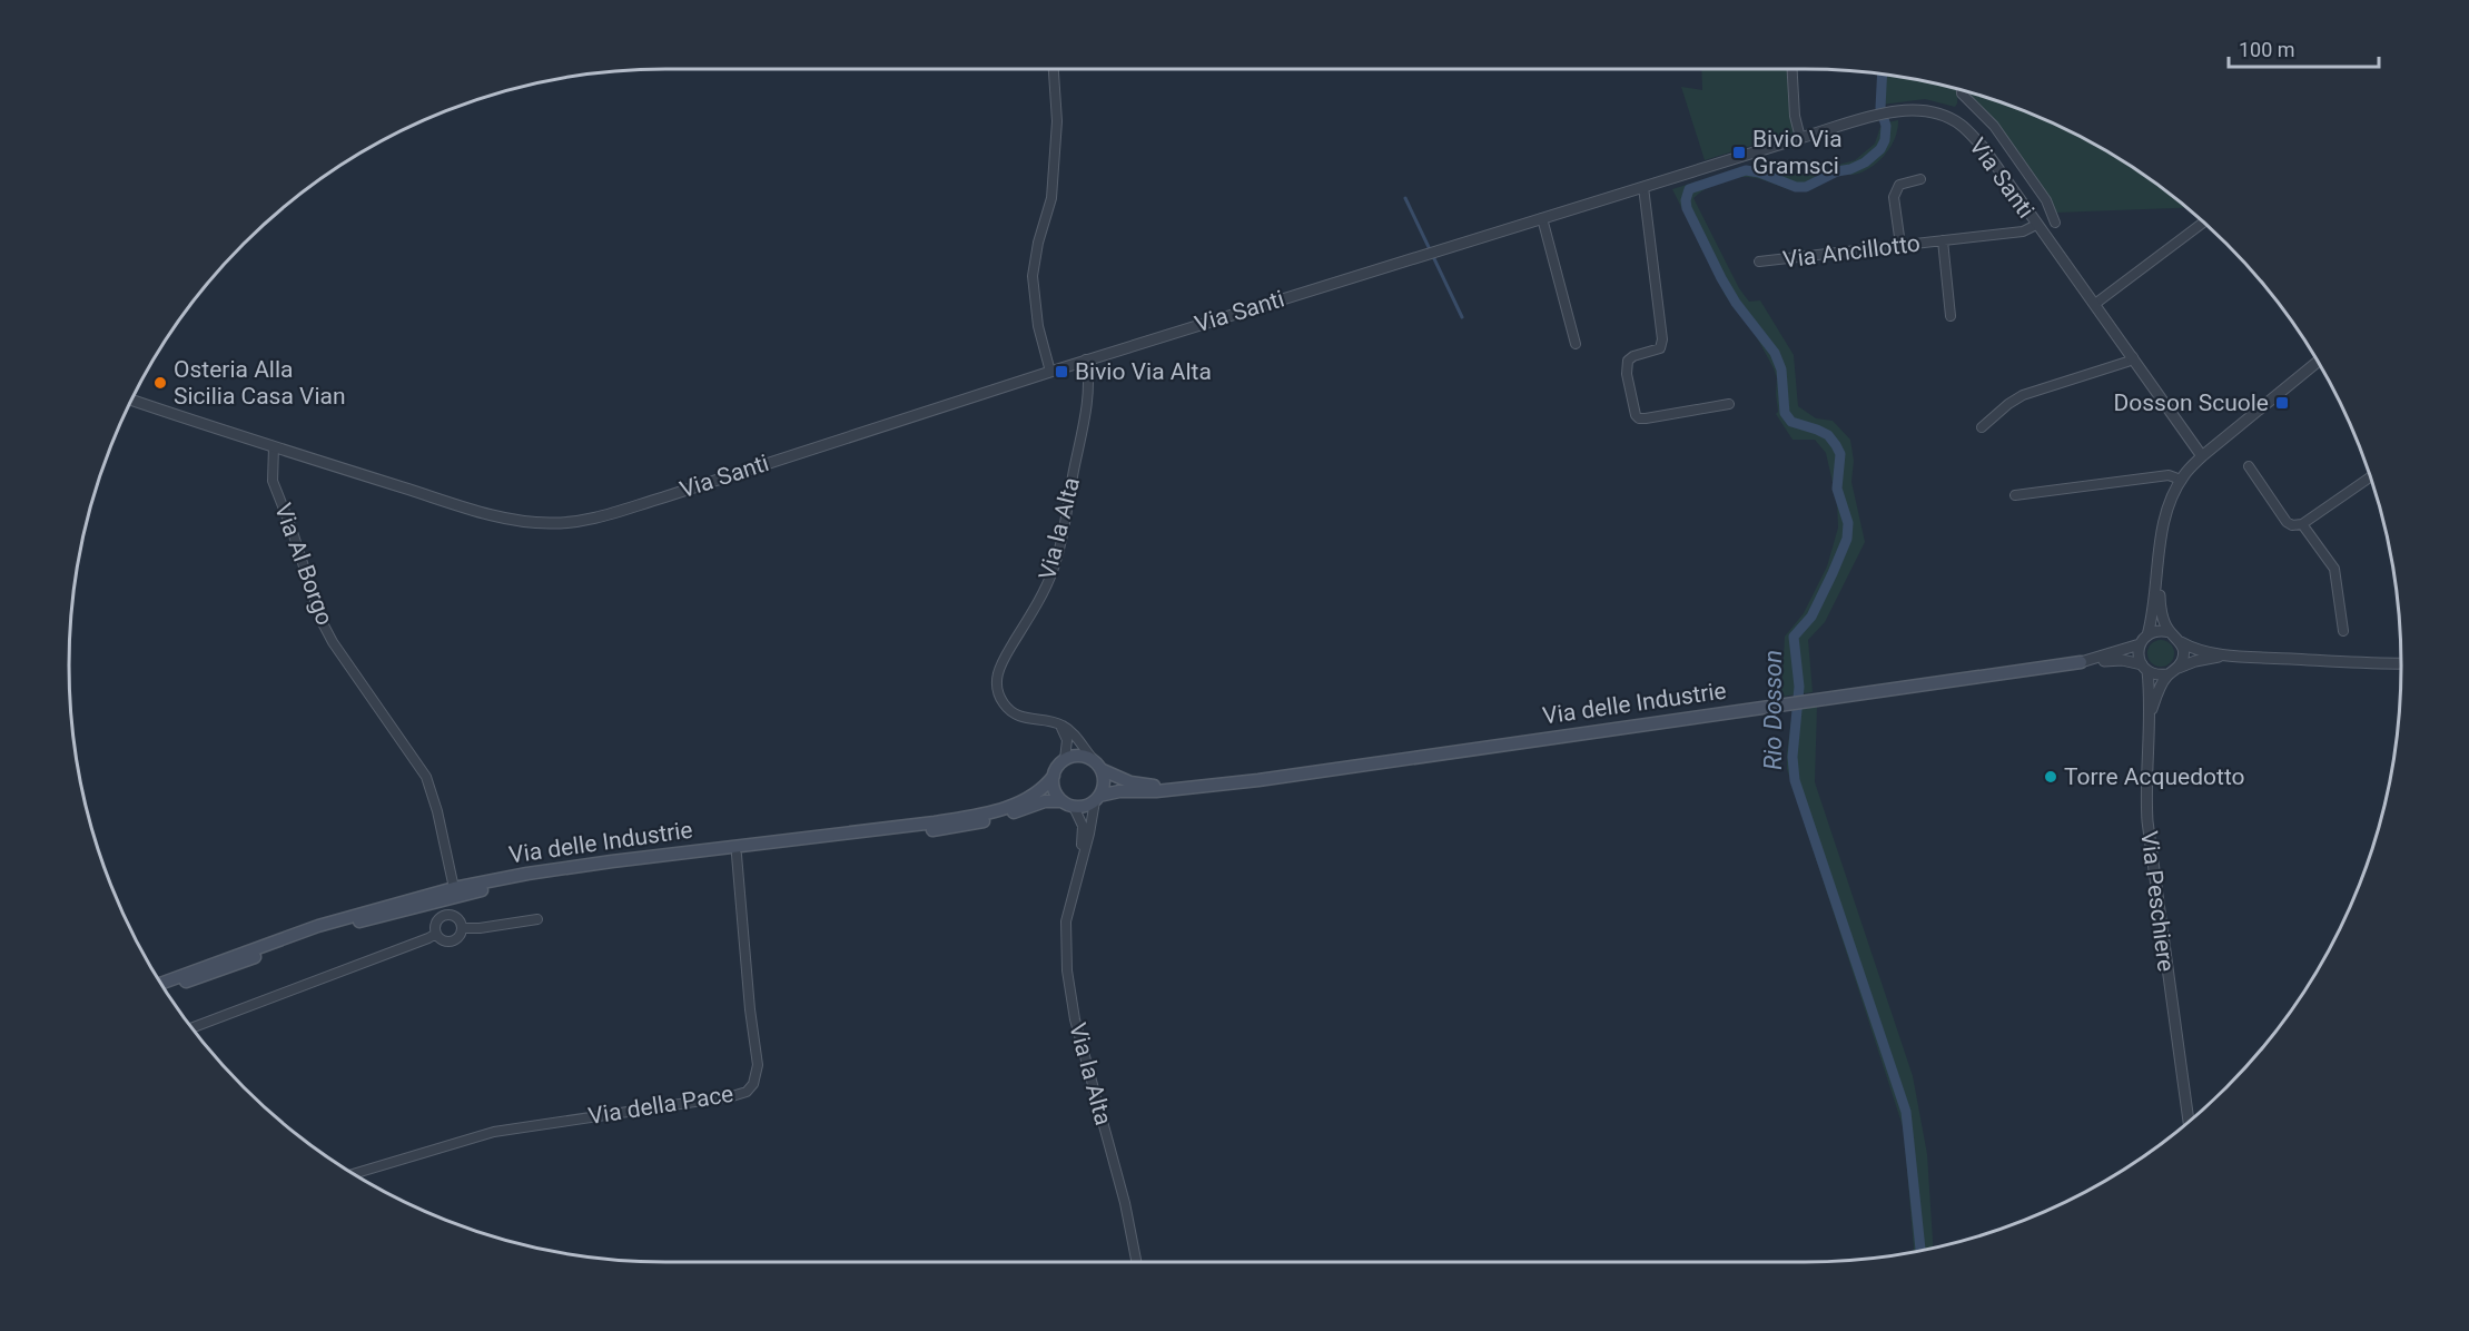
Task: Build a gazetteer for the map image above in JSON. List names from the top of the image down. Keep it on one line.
{"streets":{"main road":["Via delle Industrie"],"street":["Via Santi","Via Ancillotto","Via la Alta","Via Al Borgo","Via Peschiere","Via della Pace"]},"crossings":[["Via Santi","Via Ancillotto"],["Via Santi","Via la Alta"],["Via Santi","Via Al Borgo"],["Via Al Borgo","Via delle Industrie"],["Via delle Industrie","Via Peschiere"],["Via delle Industrie","Via della Pace"]],"water":["Rio Dosson"],"places":{"transit":["Bivio Via Gramsci","Bivio Via Alta","Dosson Scuole"],"other":["Osteria Alla Sicilia Casa Vian","Torre Acquedotto"]},"scale_bar":"100 m"}
